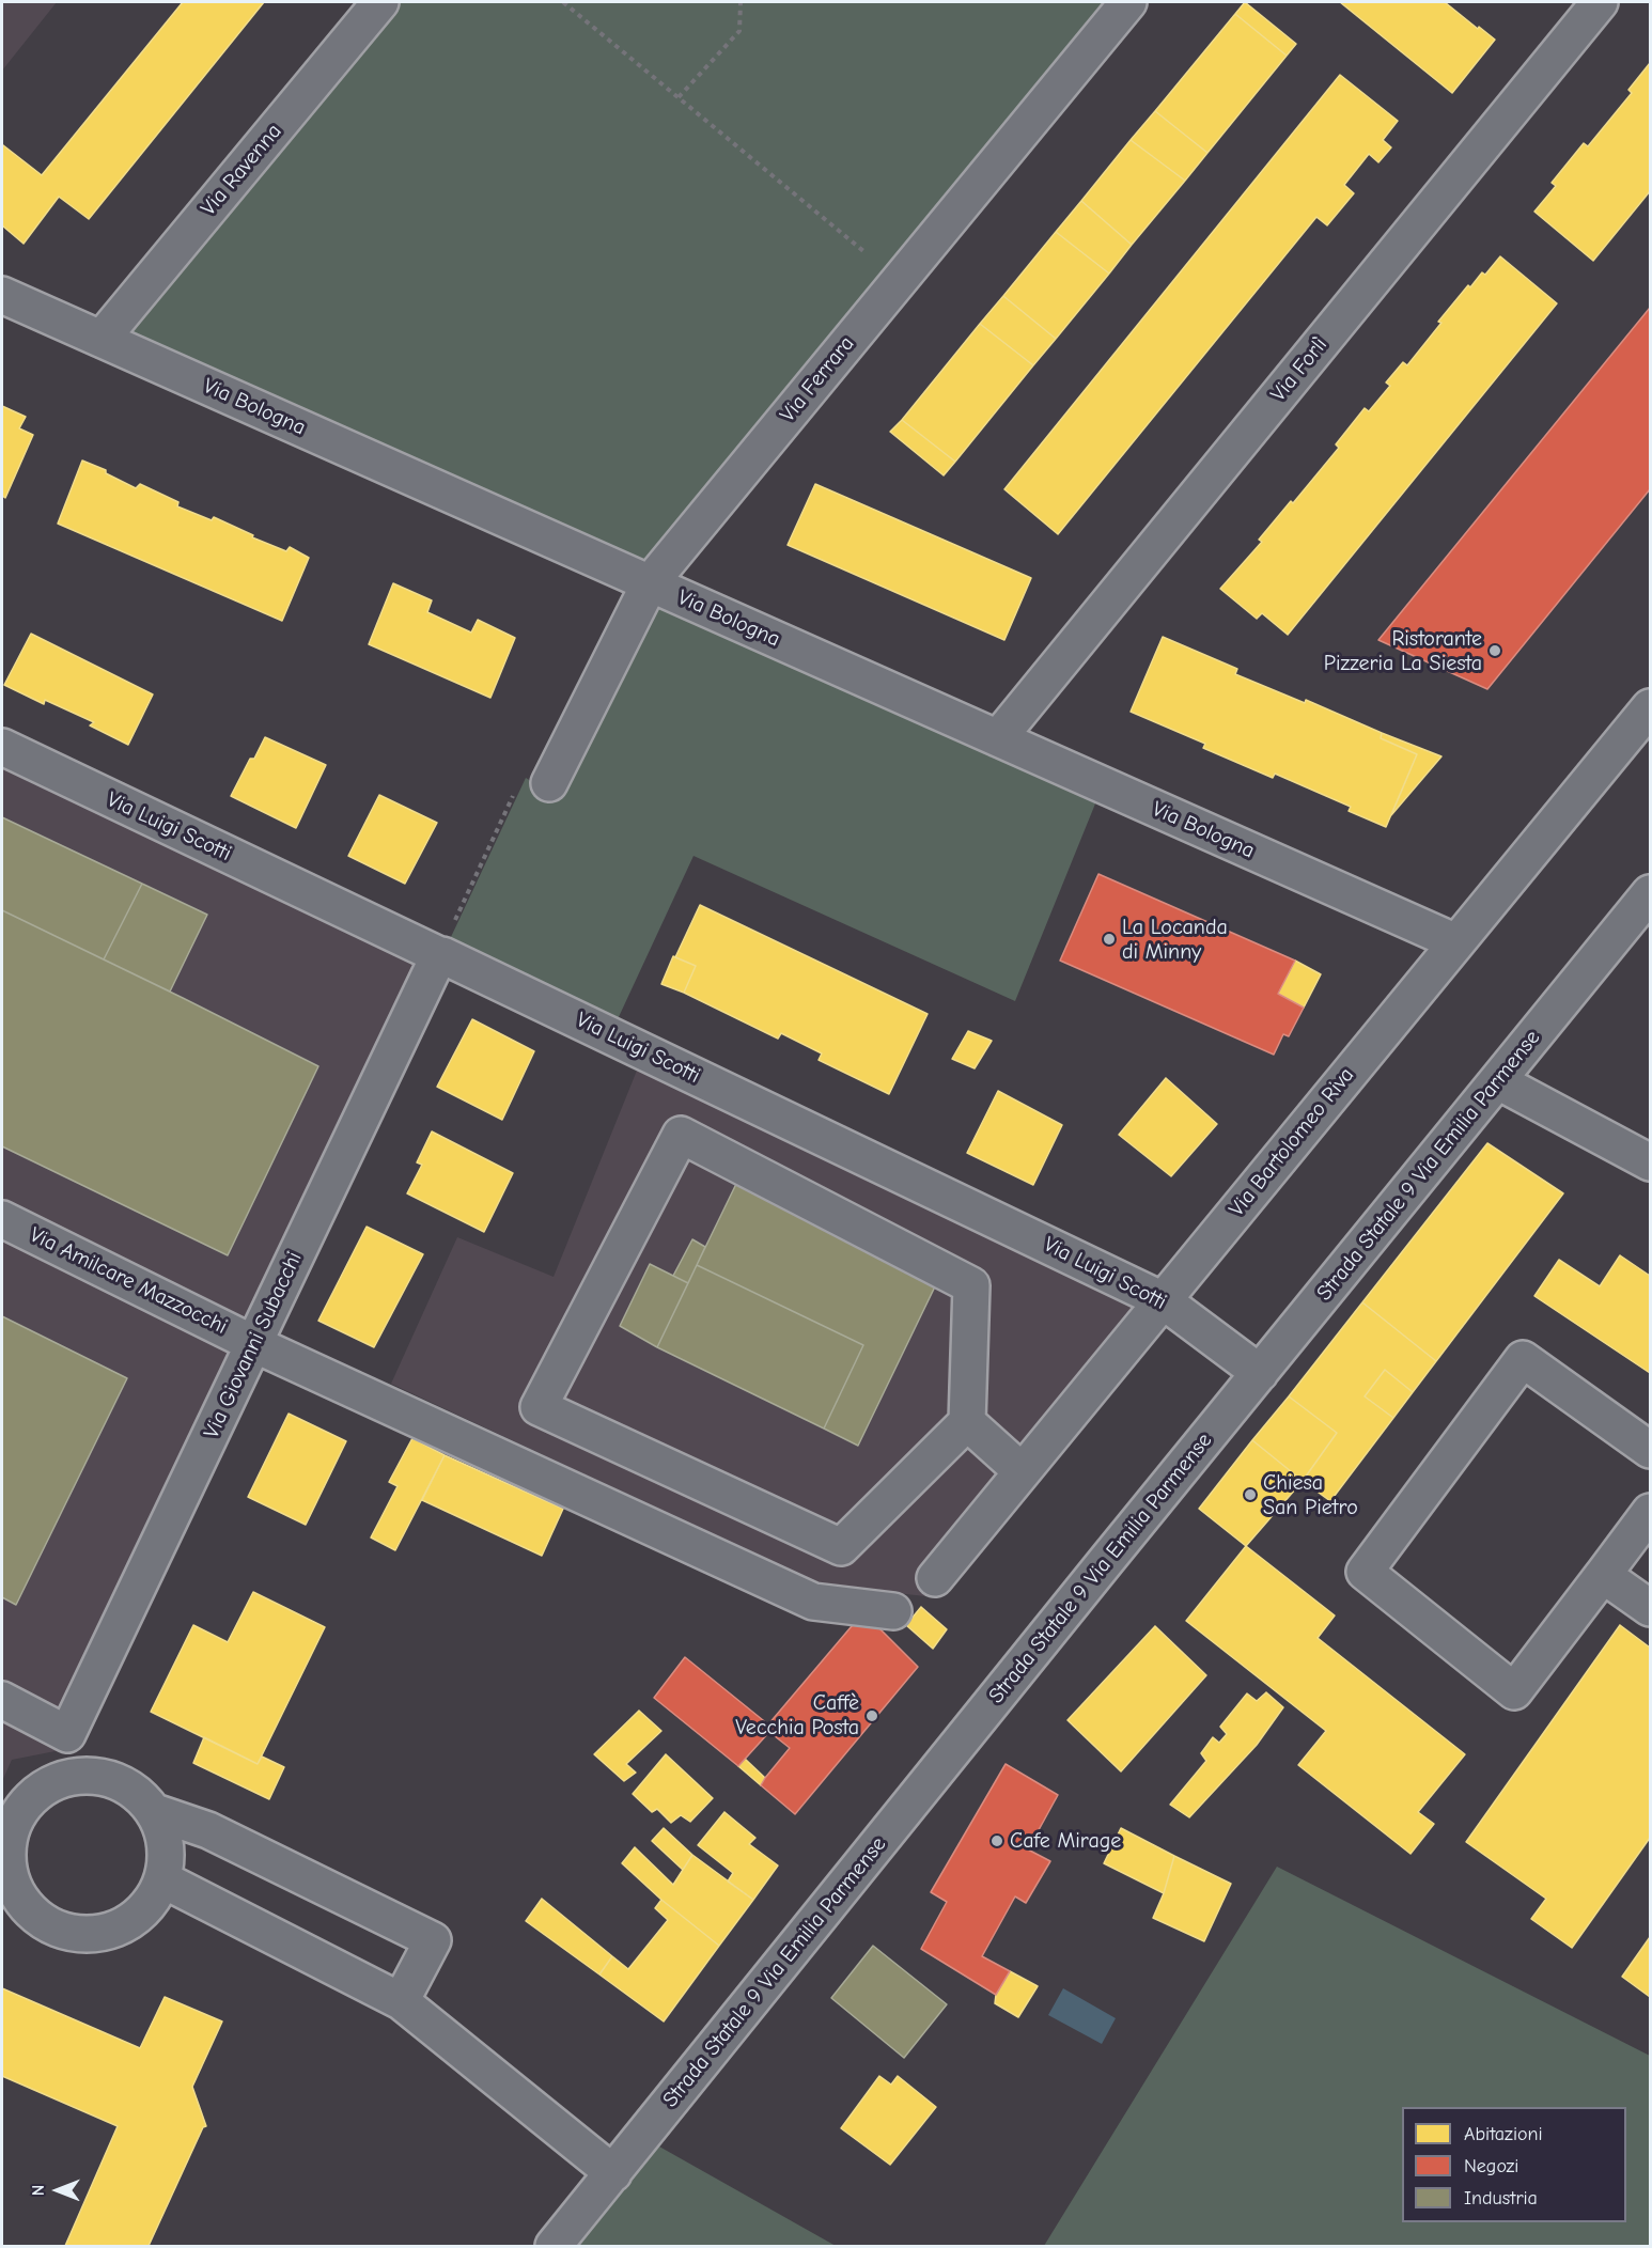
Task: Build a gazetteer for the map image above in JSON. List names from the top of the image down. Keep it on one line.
{"streets":{"street":["Via Ravenna","Via Forlì","Via Ferrara","Via Bologna","Via Luigi Scotti","Via Bartolomeo Riva","Strada Statale 9 Via Emilia Parmense","Via Amilcare Mazzocchi","Via Giovanni Subacchi"]},"crossings":[["Via Ravenna","Via Bologna"],["Via Forlì","Via Bologna"],["Via Ferrara","Via Bologna"],["Via Bologna","Via Bartolomeo Riva"],["Via Luigi Scotti","Via Bartolomeo Riva"],["Via Luigi Scotti","Strada Statale 9 Via Emilia Parmense"],["Via Luigi Scotti","Via Giovanni Subacchi"],["Via Amilcare Mazzocchi","Via Giovanni Subacchi"]],"places":["Ristorante Pizzeria La Siesta","La Locanda di Minny","Chiesa San Pietro","Caffè Vecchia Posta","Cafe Mirage"],"legend":["Abitazioni","Negozi","Industria"],"north":"left"}
